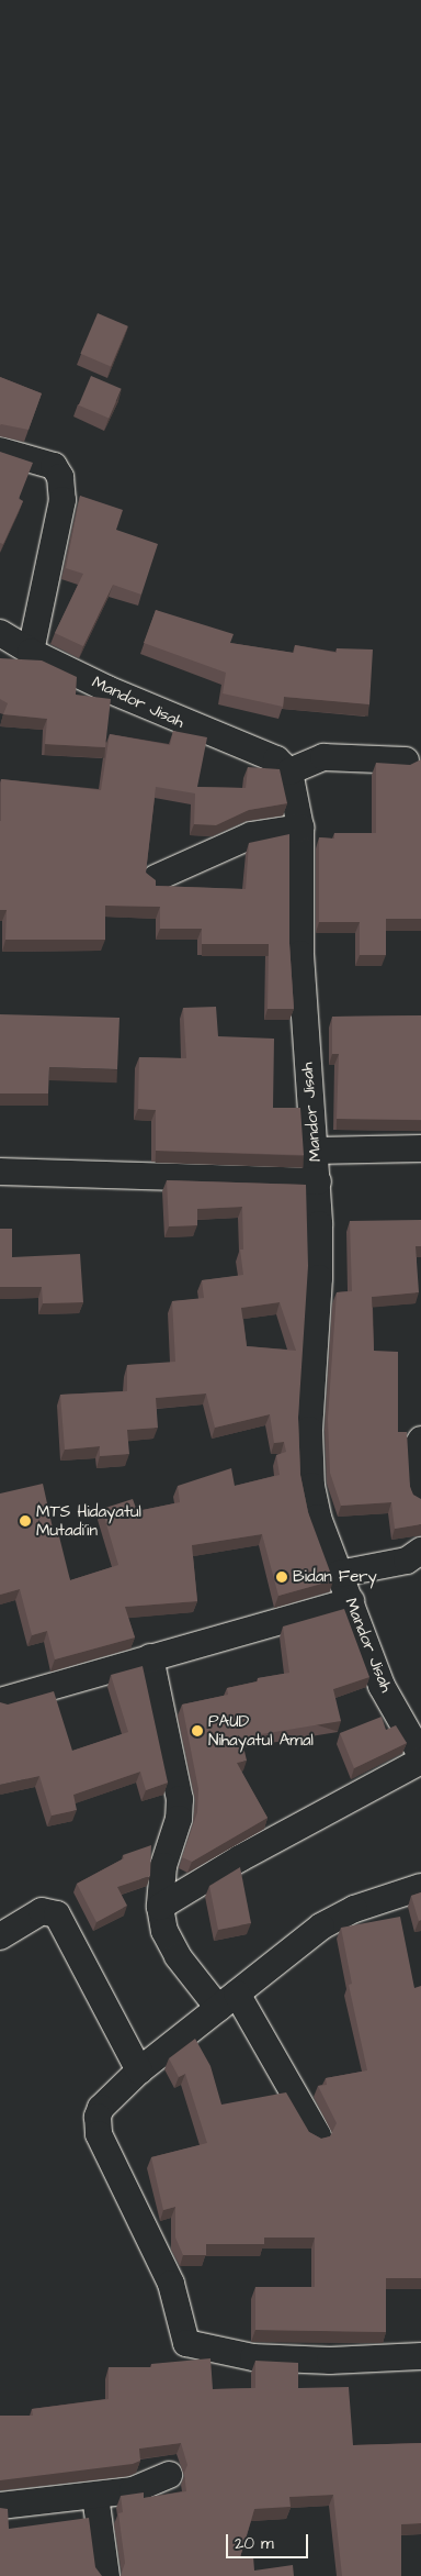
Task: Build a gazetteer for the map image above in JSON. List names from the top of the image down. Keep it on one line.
{"streets":{"street":["Mandor Jisah"]},"places":["MTS Hidayatul Mutadi'in","Bidan Fery","PAUD Nihayatul Amal"],"scale_bar":"20 m"}
